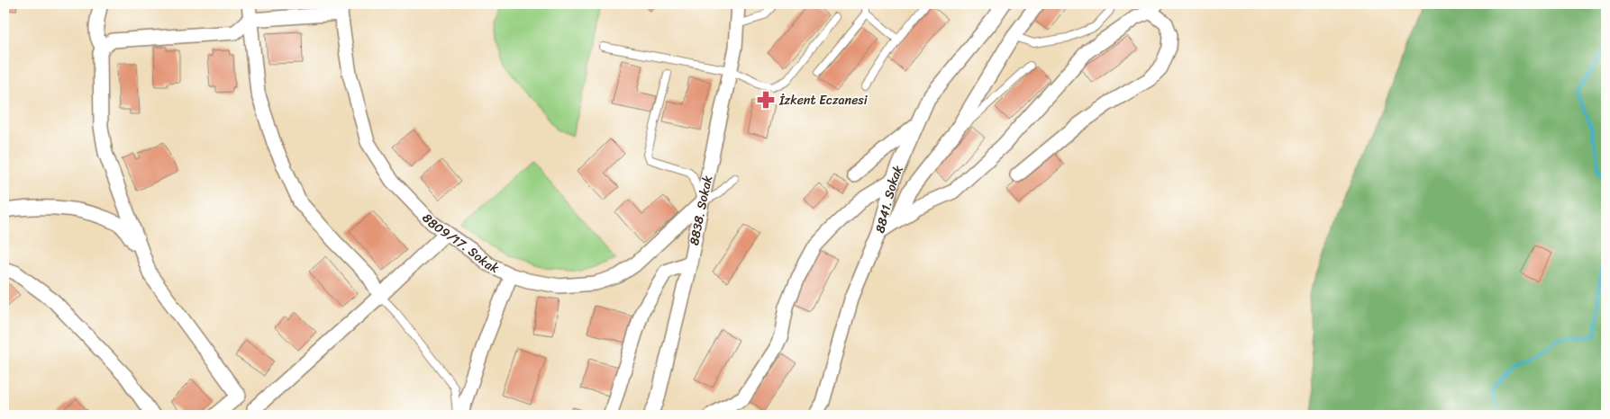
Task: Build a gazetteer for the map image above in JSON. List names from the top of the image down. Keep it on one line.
{"streets":{"street":["8841. Sokak","8838. Sokak","8809/17. Sokak"]},"crossings":[["8838. Sokak","8809/17. Sokak"]],"places":{"pharmacy":["İzkent Eczanesi"]}}
